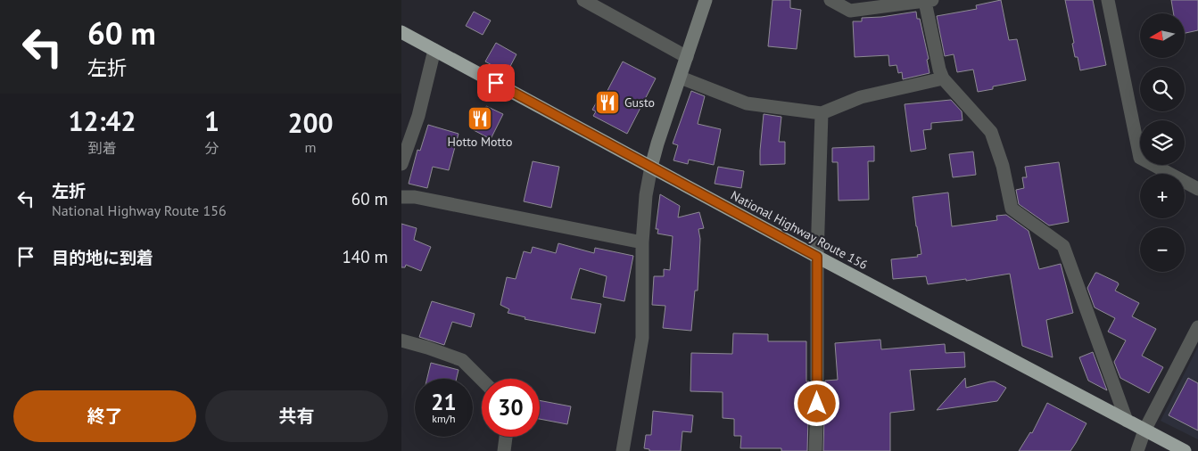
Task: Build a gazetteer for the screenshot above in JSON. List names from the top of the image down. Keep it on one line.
{"streets":{"highway":["National Highway Route 156"]},"places":{"restaurant":["Gusto","Hotto Motto"]},"north":"left","page":{"turn":["60 m","左折"],"map_buttons":["+","−"],"eta":["12:42","到着","1","分","200","m"],"list":[{"name":"左折","note":"National Highway Route 156","value":"60 m"},{"name":"目的地に到着","value":"140 m"}],"speed":"21 km/h","limit":"30","buttons":["終了","共有"]}}
